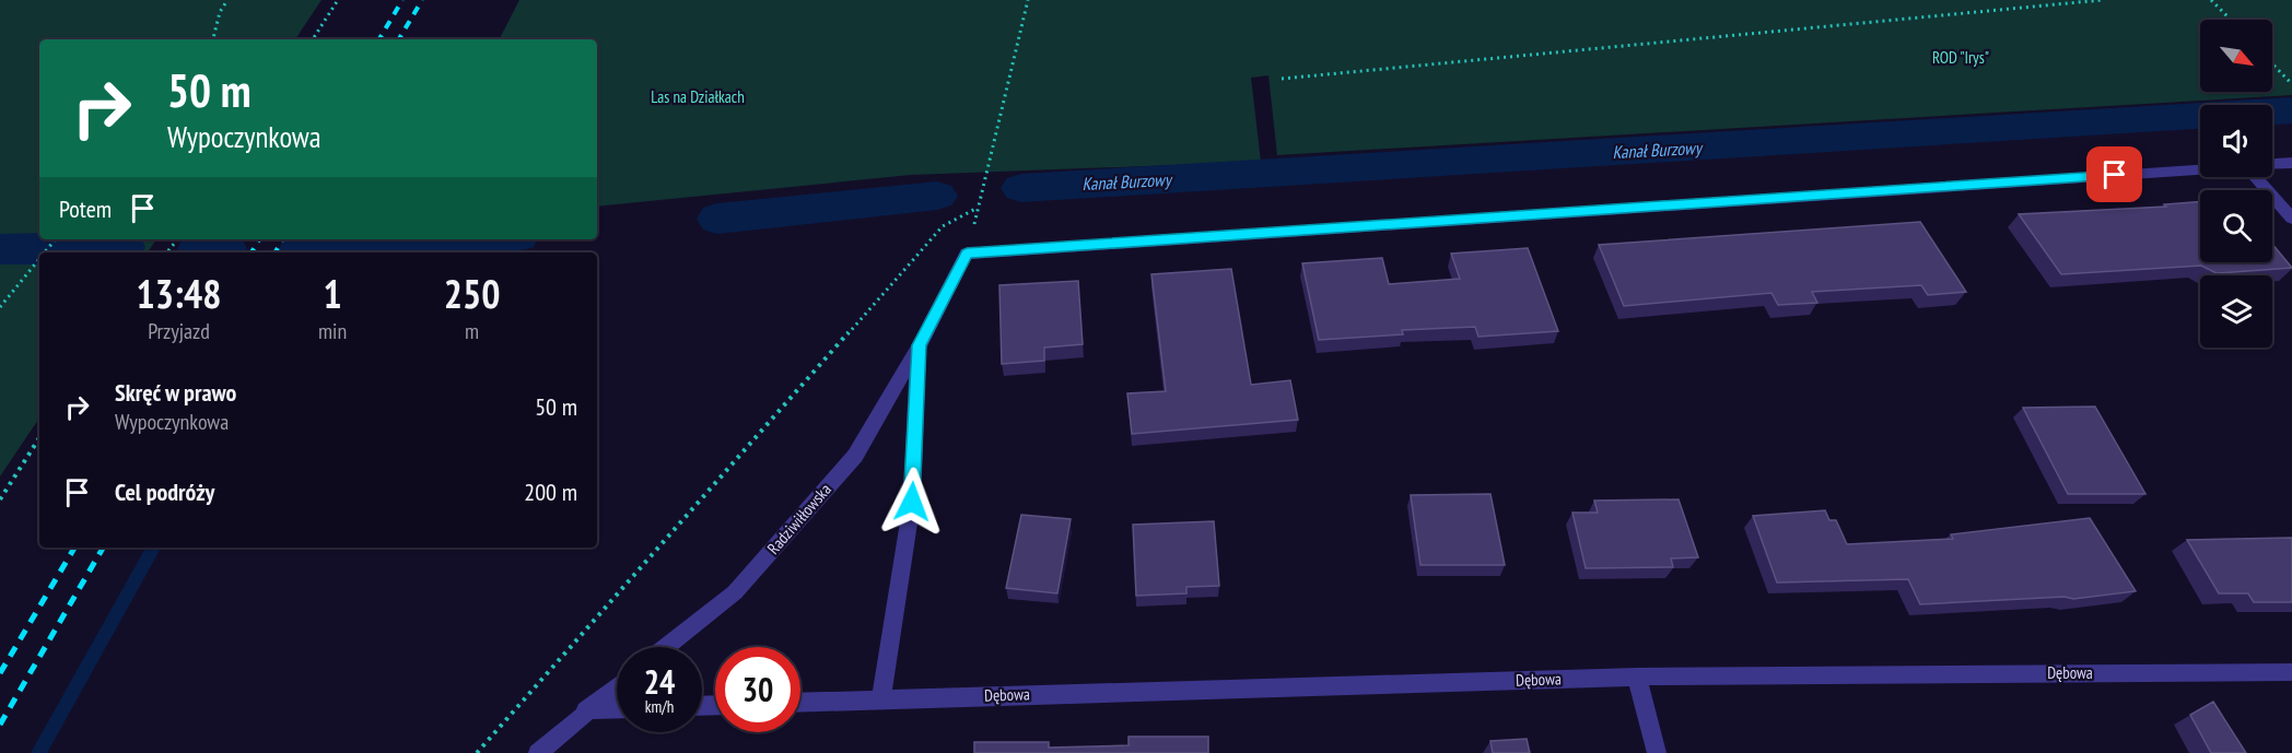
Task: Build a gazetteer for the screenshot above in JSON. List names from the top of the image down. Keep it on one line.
{"streets":{"street":["Radziwiłłowska","Dębowa"]},"crossings":[["Radziwiłłowska","Dębowa"]],"water":["Kanał Burzowy"],"parks":["ROD \"Irys\"","Las na Działkach"],"north":"bottom right","page":{"turn":["50 m","Wypoczynkowa"],"then":"Potem","eta":["13:48","Przyjazd","1","min","250","m"],"list":[{"name":"Skręć w prawo","note":"Wypoczynkowa","value":"50 m"},{"name":"Cel podróży","value":"200 m"}],"speed":"24 km/h","limit":"30"}}
